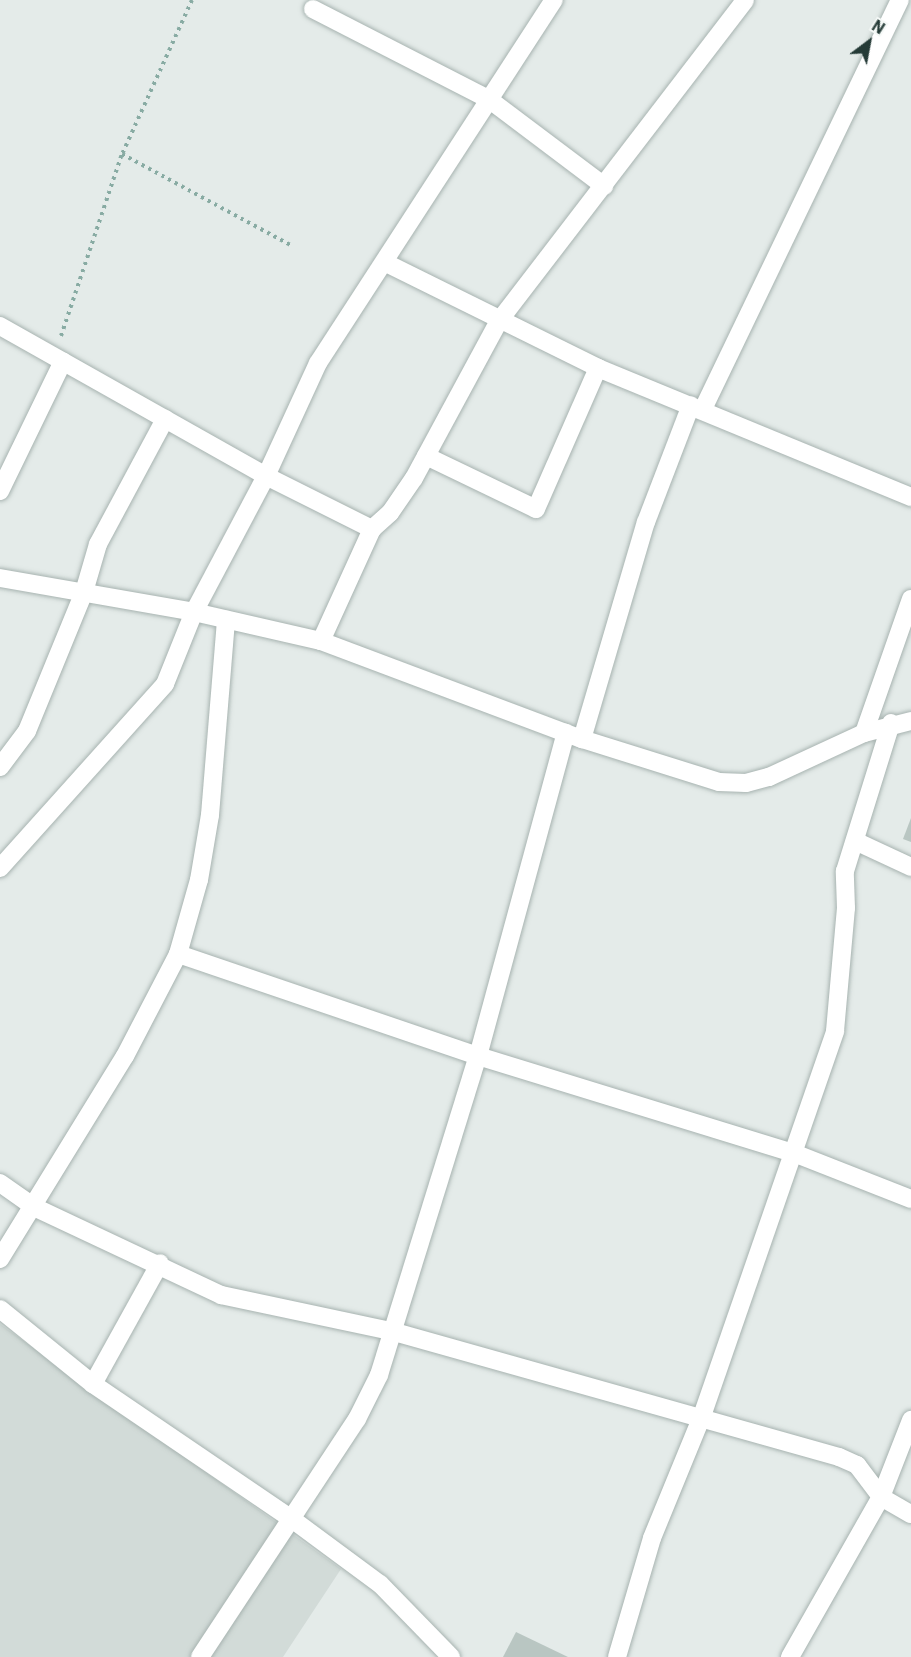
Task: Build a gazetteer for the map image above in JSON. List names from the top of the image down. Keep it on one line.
{"north":"top right"}
